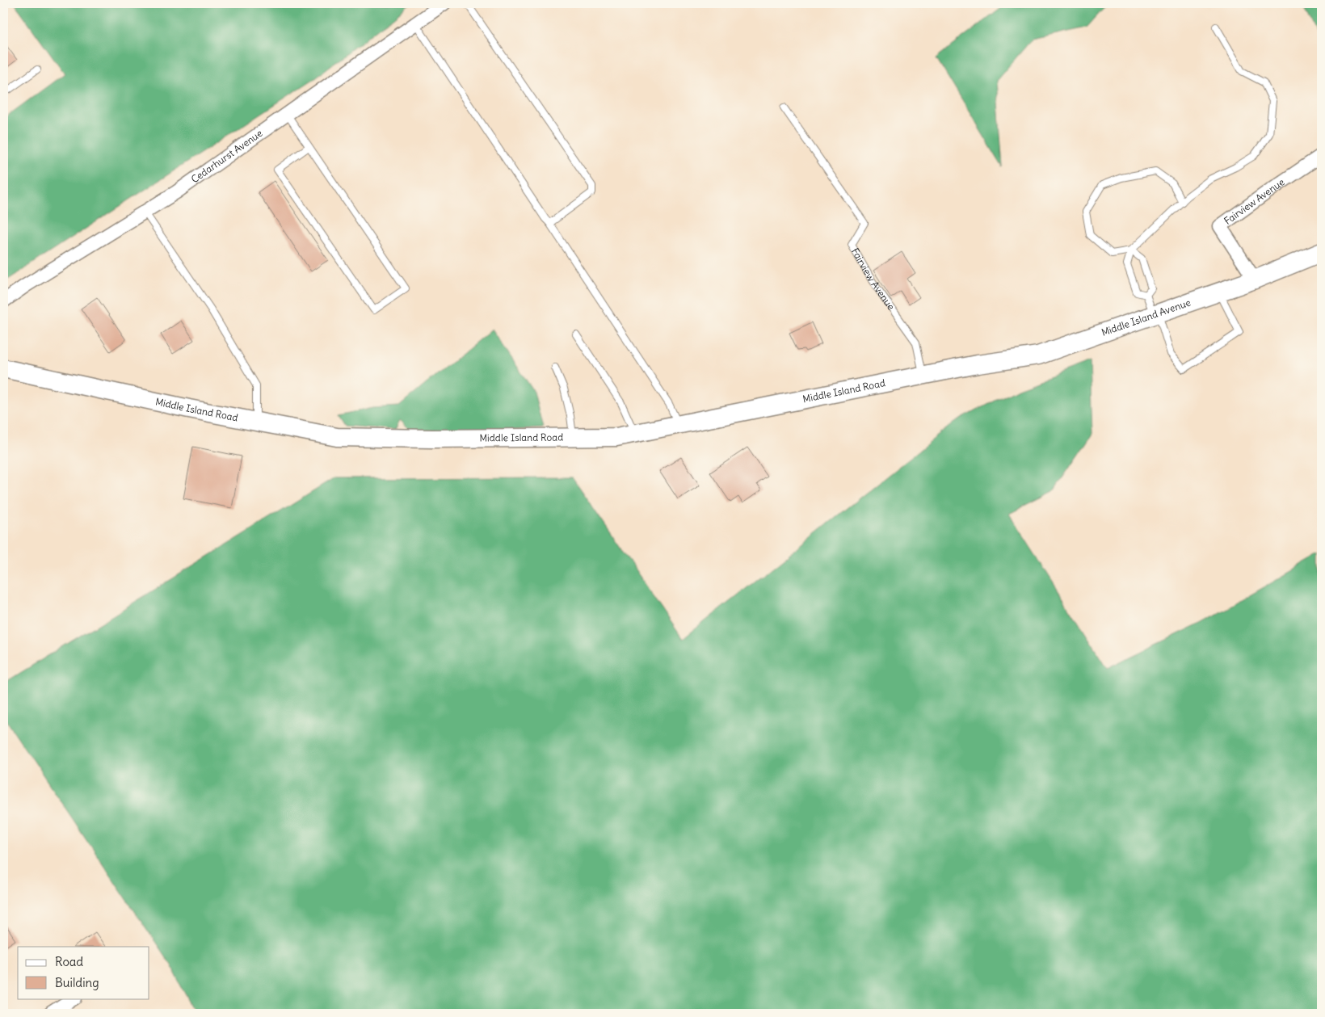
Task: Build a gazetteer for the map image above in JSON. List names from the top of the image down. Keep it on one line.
{"streets":{"street":["Cedarhurst Avenue","Fairview Avenue","Middle Island Avenue","Middle Island Road"]},"crossings":[["Fairview Avenue","Middle Island Avenue"],["Fairview Avenue","Middle Island Road"],["Middle Island Avenue","Middle Island Road"]],"legend":["Road","Building"]}
